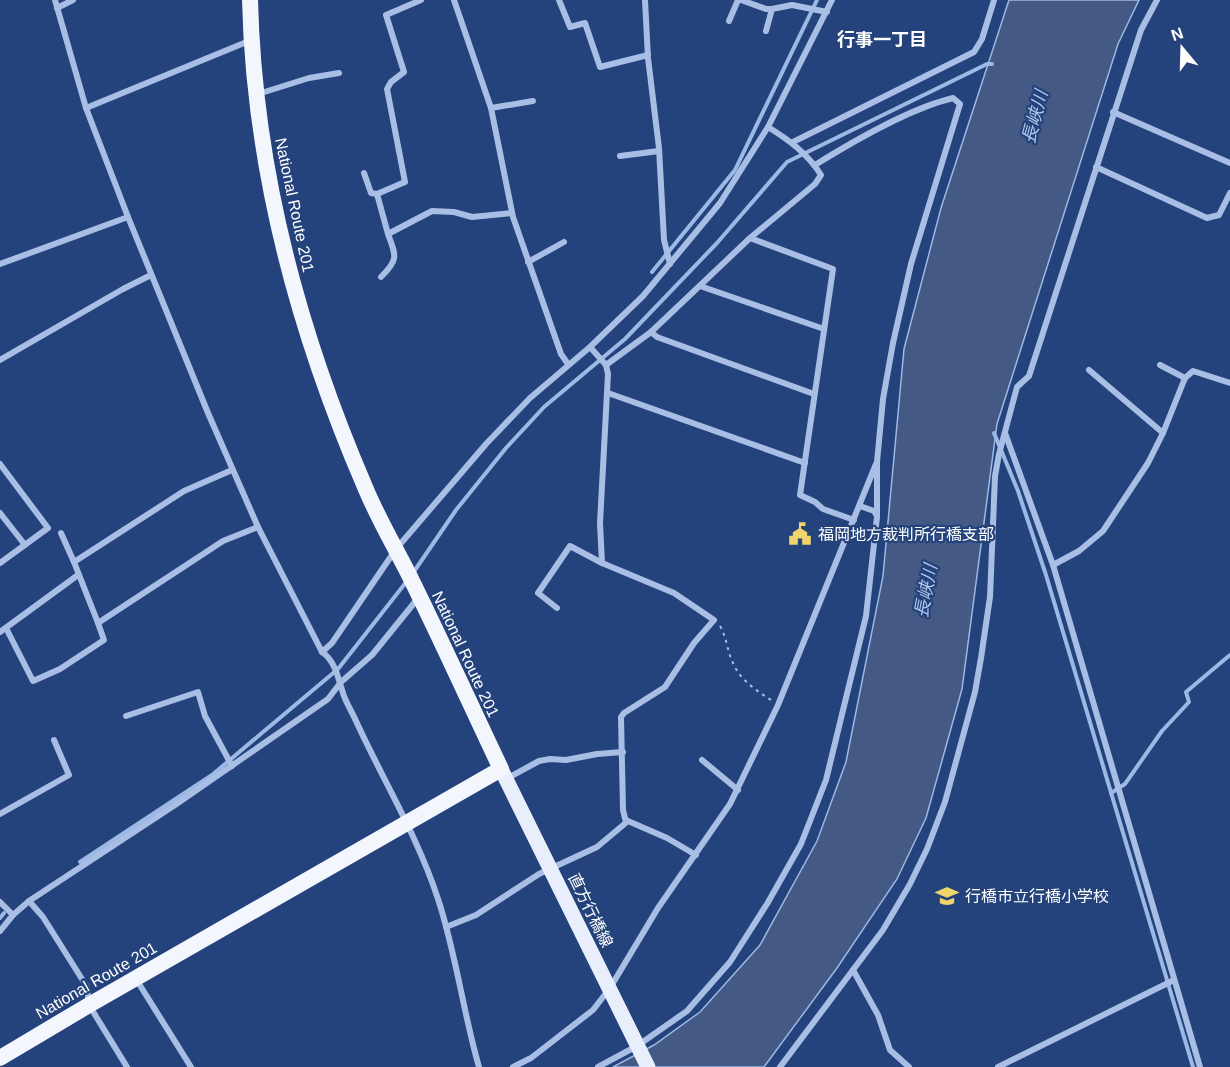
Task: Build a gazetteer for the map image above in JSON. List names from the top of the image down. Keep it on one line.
{"streets":{"highway":["National Route 201"],"main road":["直方行橋線"]},"crossings":[["National Route 201","直方行橋線"]],"districts":["行事一丁目"],"water":["長峡川"],"places":{"public building":["福岡地方裁判所行橋支部"],"school or university":["行橋市立行橋小学校"]},"north":"top"}
